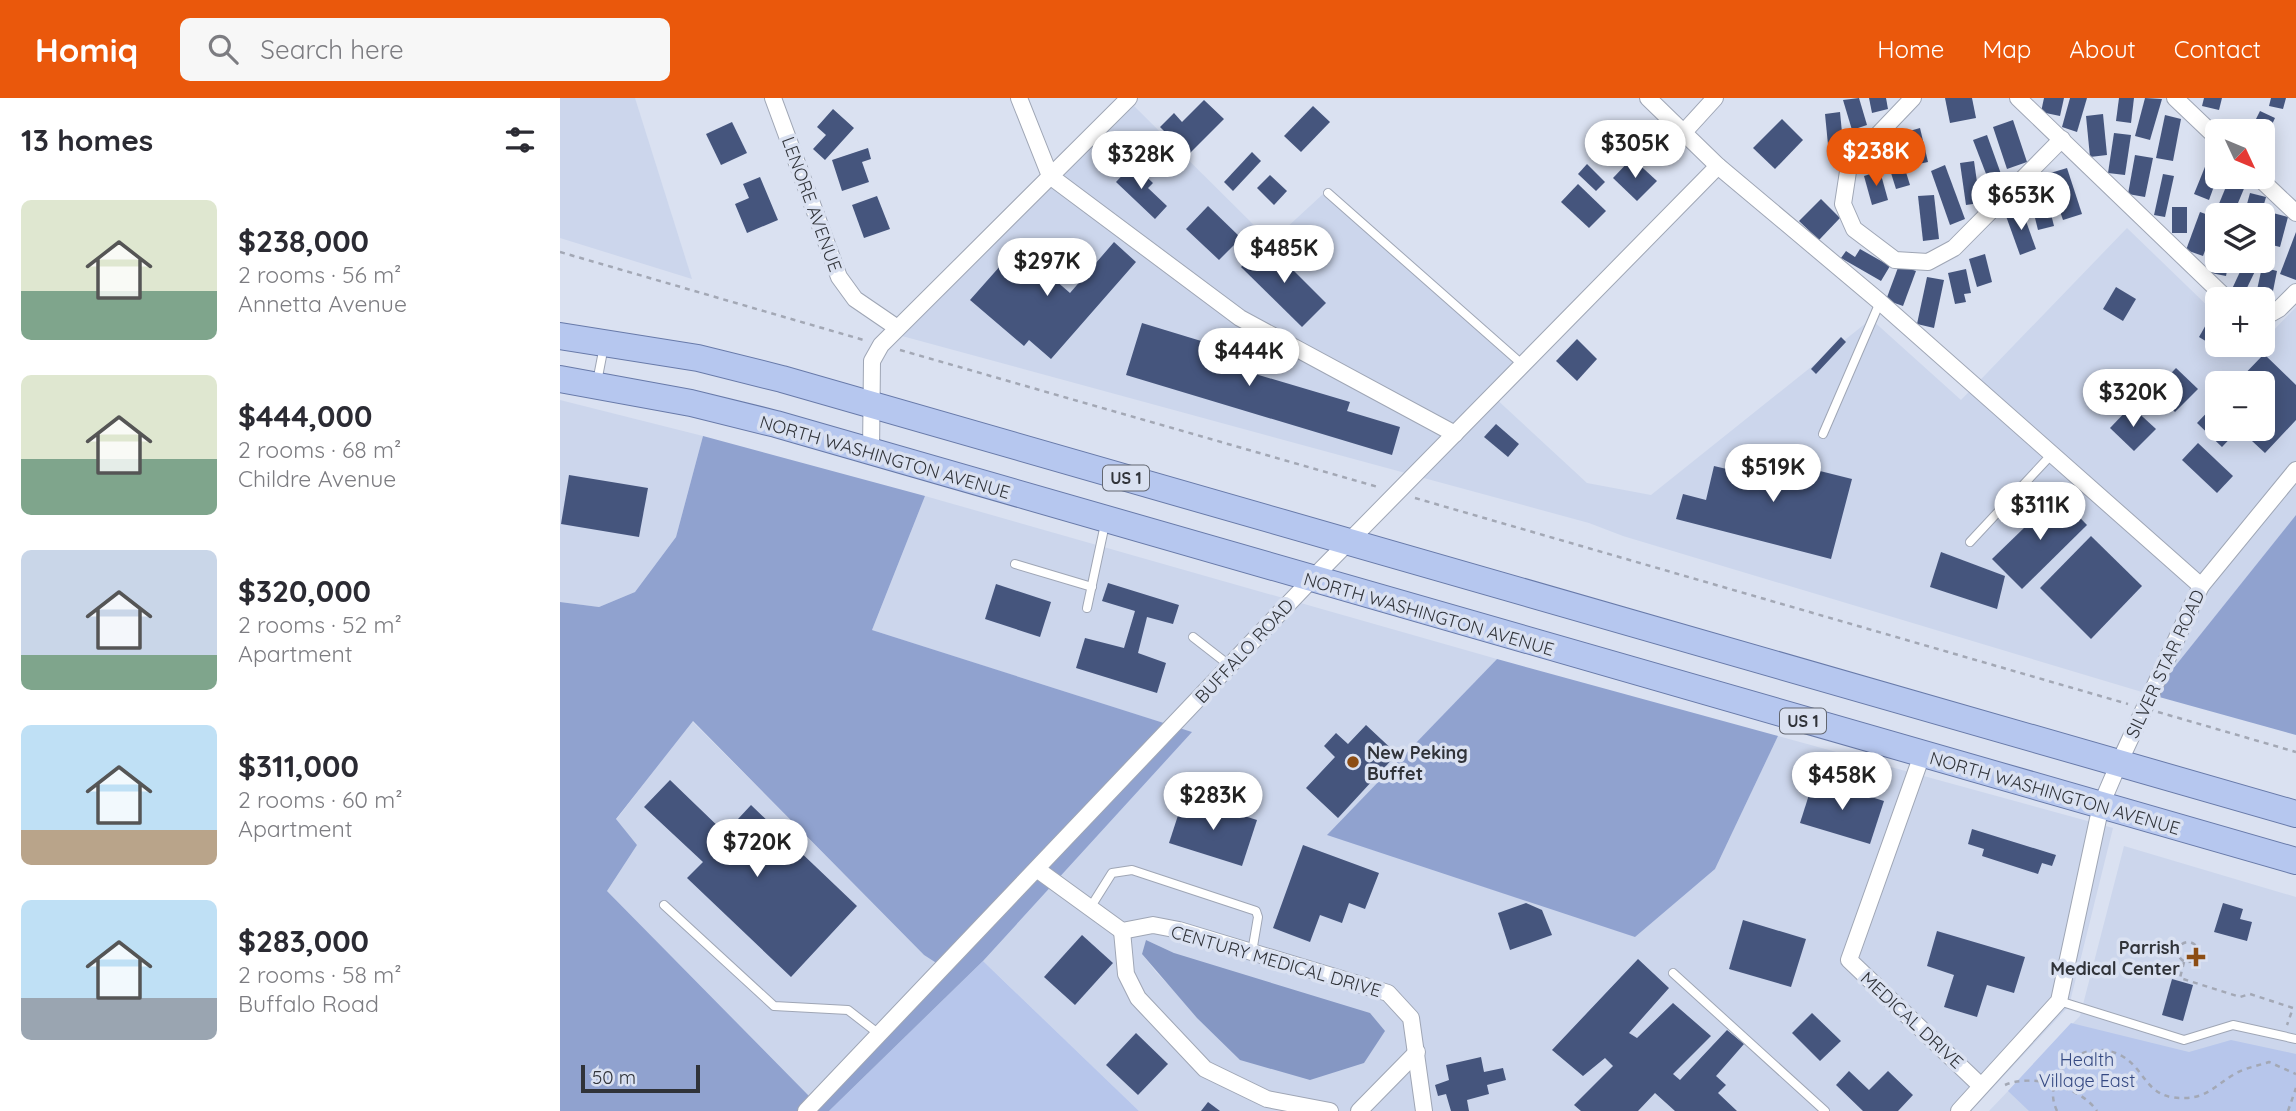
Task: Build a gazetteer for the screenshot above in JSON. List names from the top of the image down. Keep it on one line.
{"streets":{"main road":["NORTH WASHINGTON AVENUE","US 1"],"street":["LENORE AVENUE","BUFFALO ROAD","SILVER STAR ROAD","CENTURY MEDICAL DRIVE","MEDICAL DRIVE"]},"crossings":[["NORTH WASHINGTON AVENUE","BUFFALO ROAD"],["NORTH WASHINGTON AVENUE","SILVER STAR ROAD"],["NORTH WASHINGTON AVENUE","MEDICAL DRIVE"],["US 1","BUFFALO ROAD"],["US 1","SILVER STAR ROAD"]],"parks":["Health Village East"],"places":{"other":["New Peking Buffet"],"health":["Parrish Medical Center"]},"scale_bar":"50 m","north":"bottom right","page":{"header":"Homiq","search":"Search here","nav":["Home","Map","About","Contact"],"heading":"13 homes","map_buttons":["+","−"],"price":["$305K","$238K","$328K","$653K","$485K","$297K","$444K","$320K","$519K","$311K","$458K","$283K","$720K"],"list":[{"name":"$238,000","note":"2 rooms · 56 m² · Annetta Avenue"},{"name":"$444,000","note":"2 rooms · 68 m² · Childre Avenue"},{"name":"$320,000","note":"2 rooms · 52 m² · Apartment"},{"name":"$311,000","note":"2 rooms · 60 m² · Apartment"},{"name":"$283,000","note":"2 rooms · 58 m² · Buffalo Road"}],"scale":"50 m"}}
